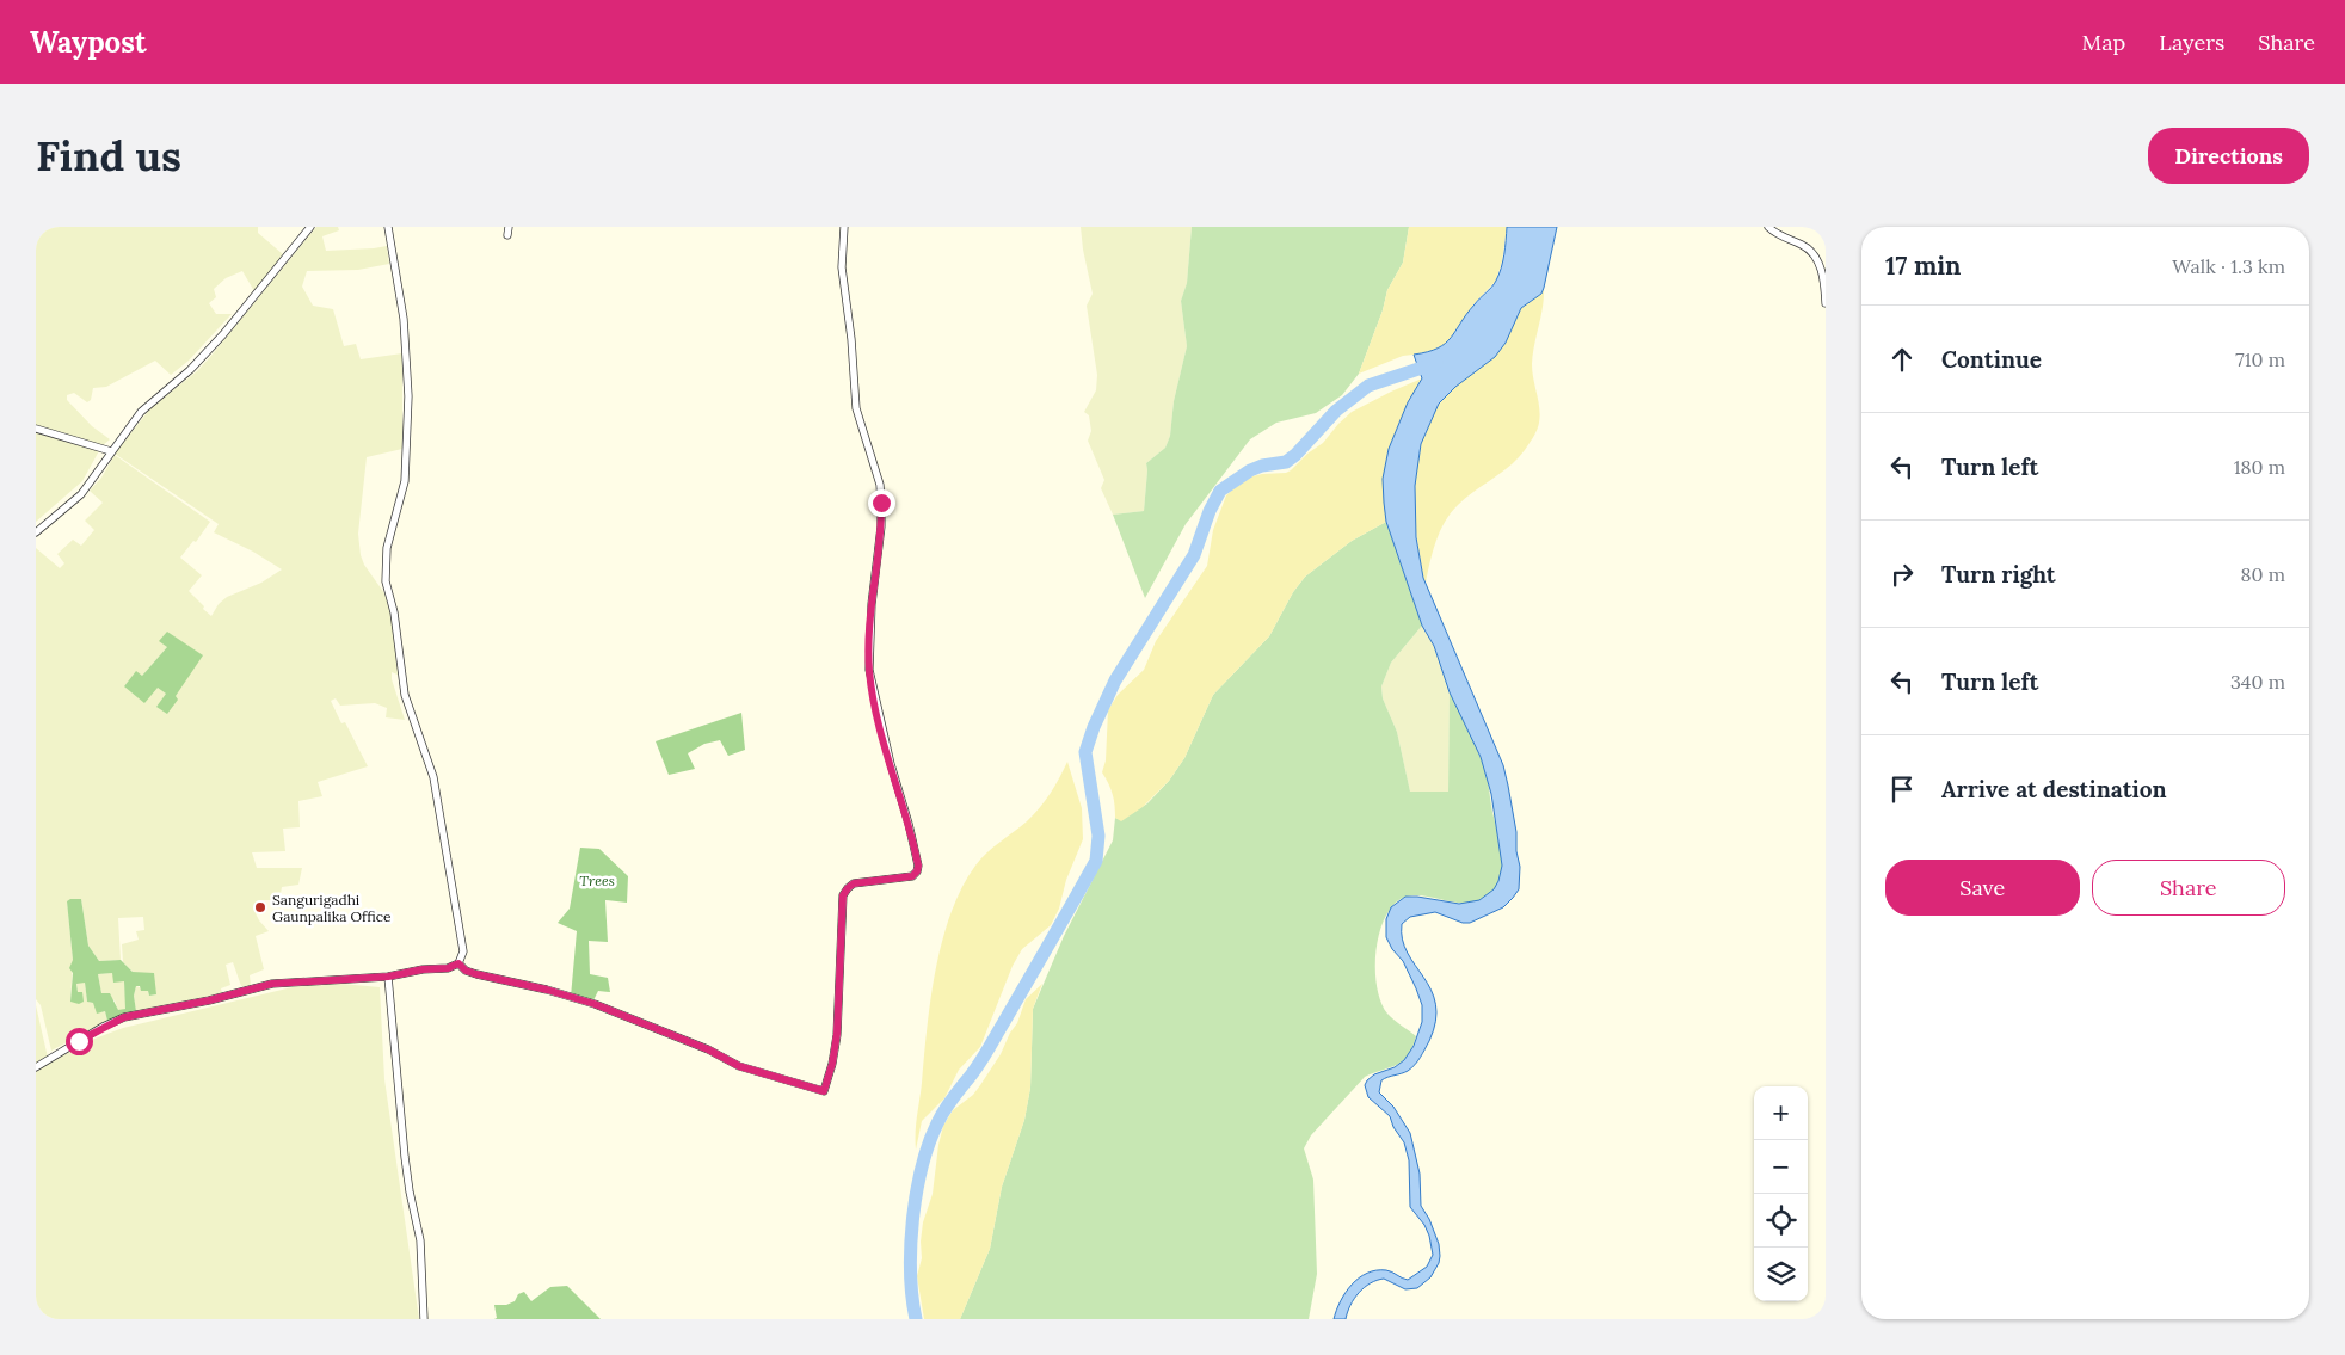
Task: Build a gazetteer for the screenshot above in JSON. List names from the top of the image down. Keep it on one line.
{"parks":["Trees"],"places":["Sangurigadhi Gaunpalika Office"],"page":{"header":"Waypost","nav":["Map","Layers","Share"],"buttons":["Directions",["Save","Share"]],"title":"Find us","heading":["17 min","Walk · 1.3 km"],"list":[["Continue","710 m"],["Turn left","180 m"],["Turn right","80 m"],["Turn left","340 m"],"Arrive at destination"],"map_buttons":["+","−"]}}
